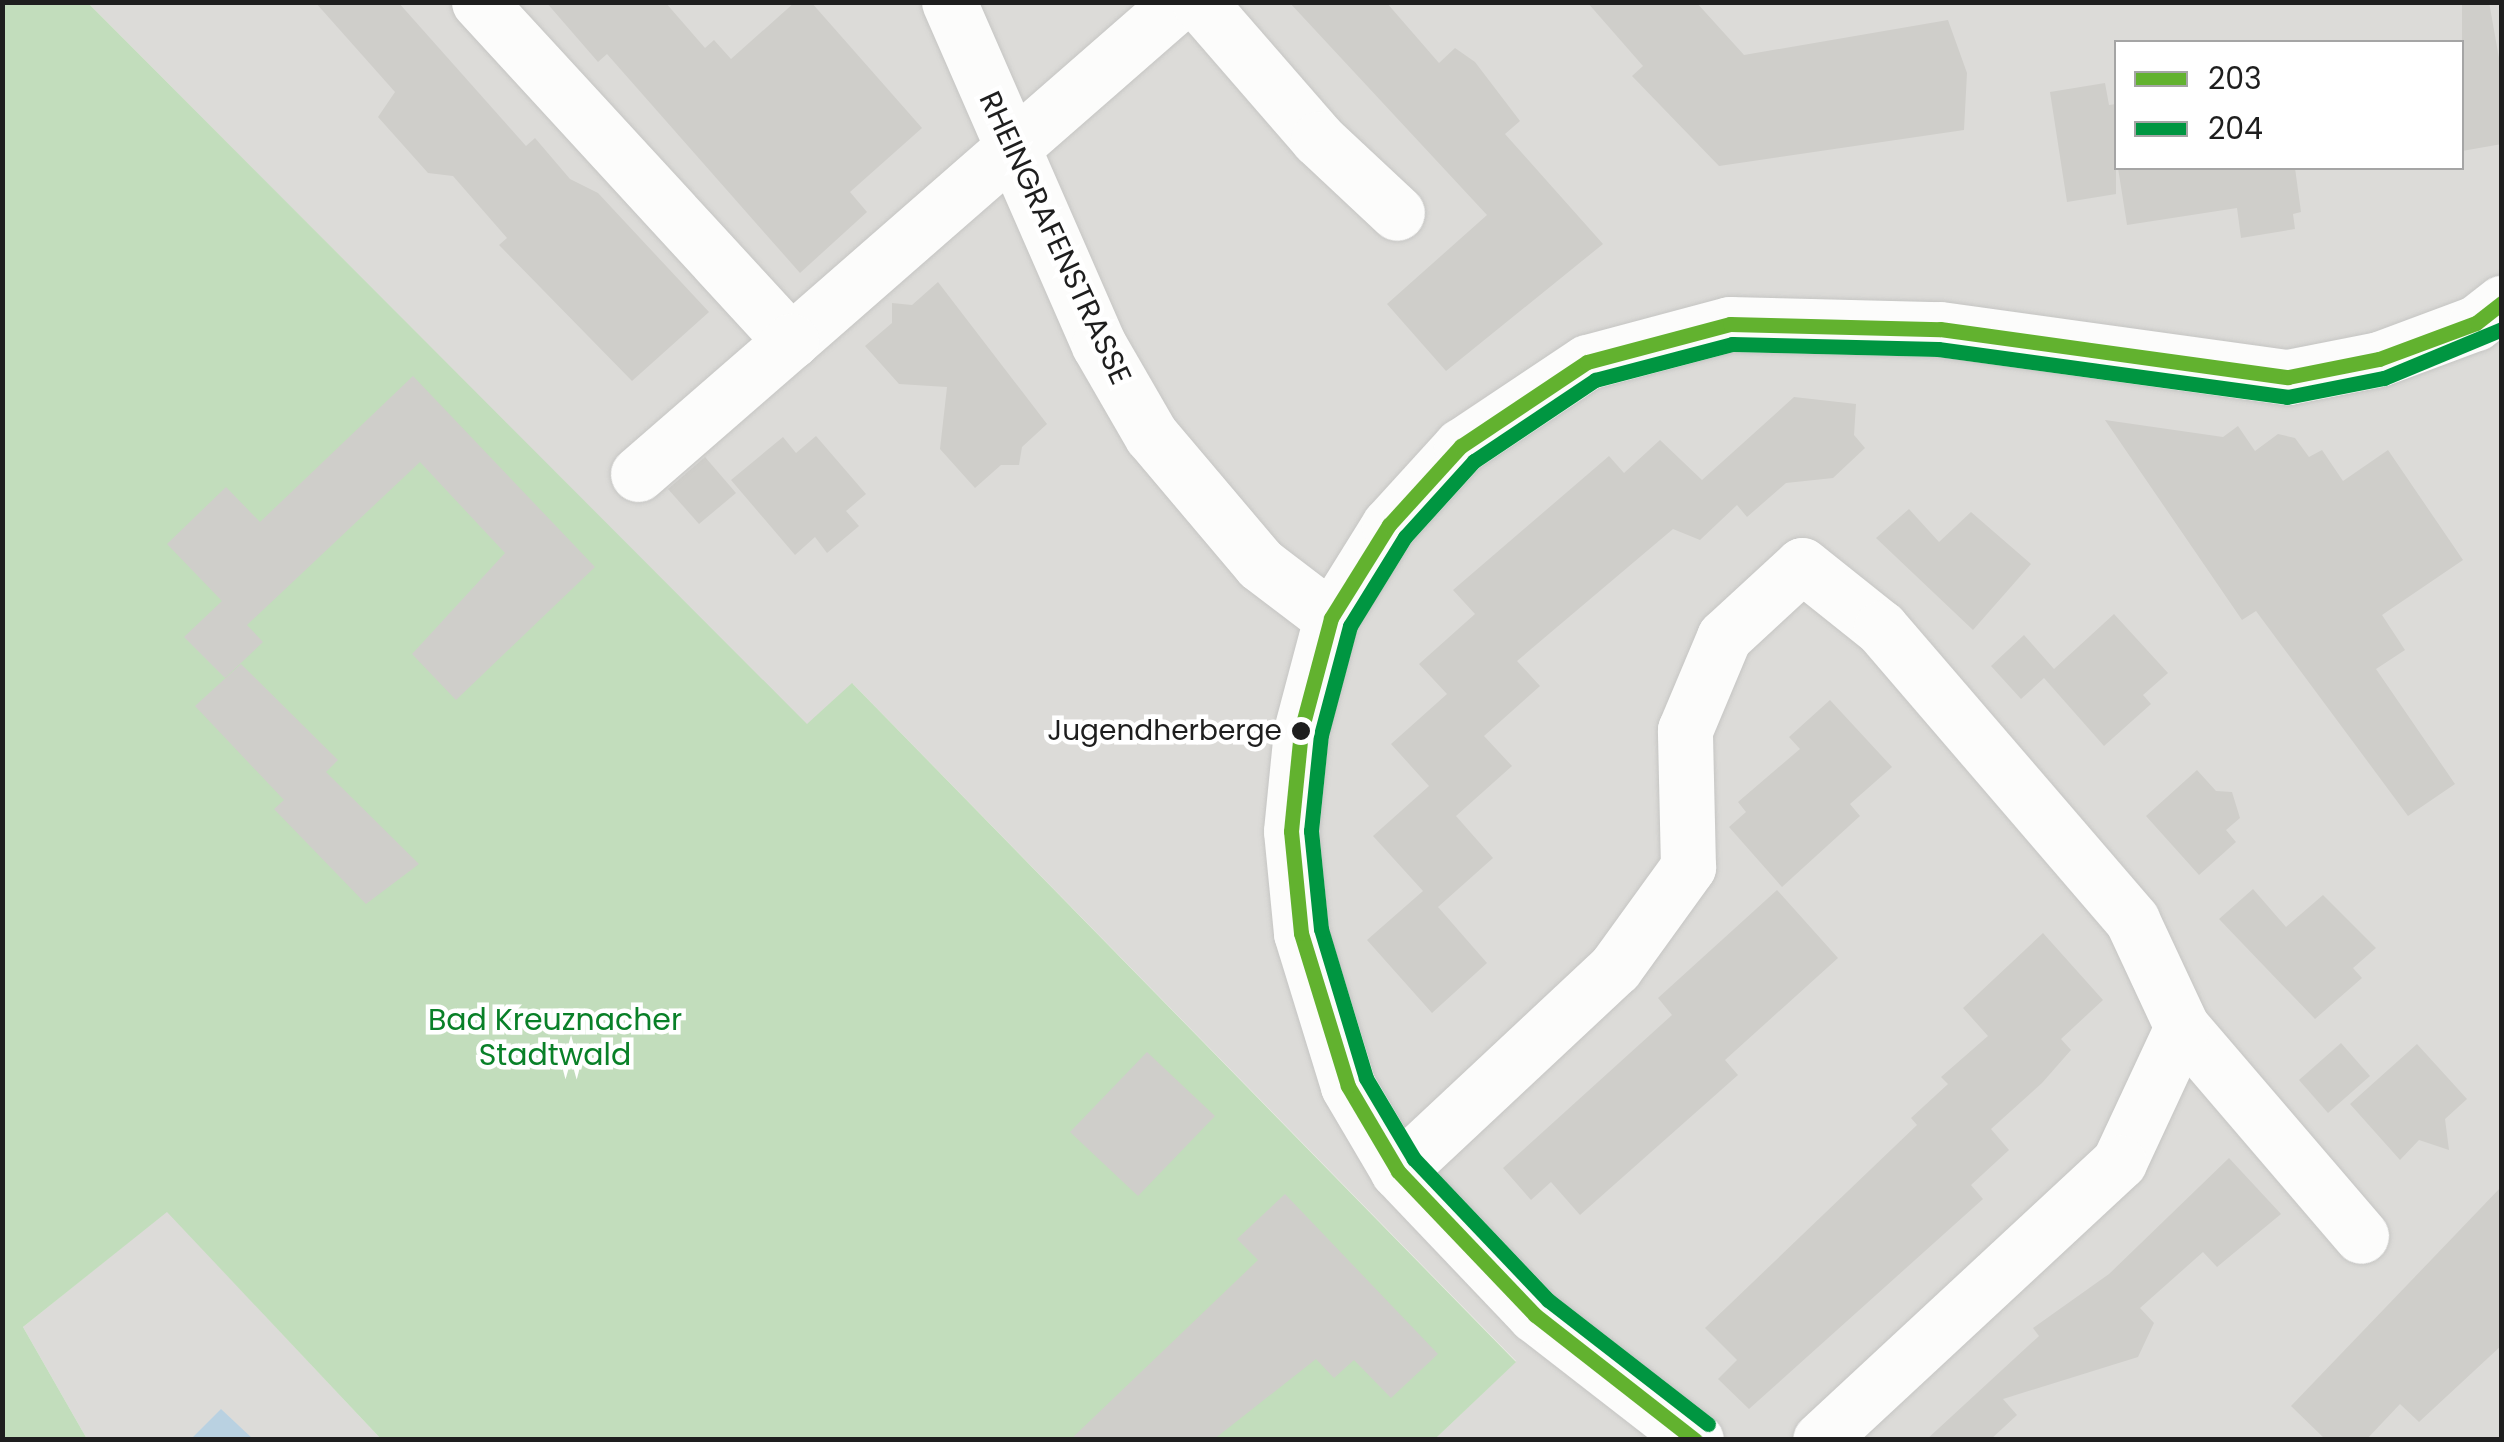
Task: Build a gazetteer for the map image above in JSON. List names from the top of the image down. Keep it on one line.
{"streets":{"street":["RHEINGRAFENSTRASSE"]},"parks":["Bad Kreuznacher Stadtwald"],"places":["Jugendherberge"],"lines":["transit line 203","transit line 204"],"legend":["203","204"]}
